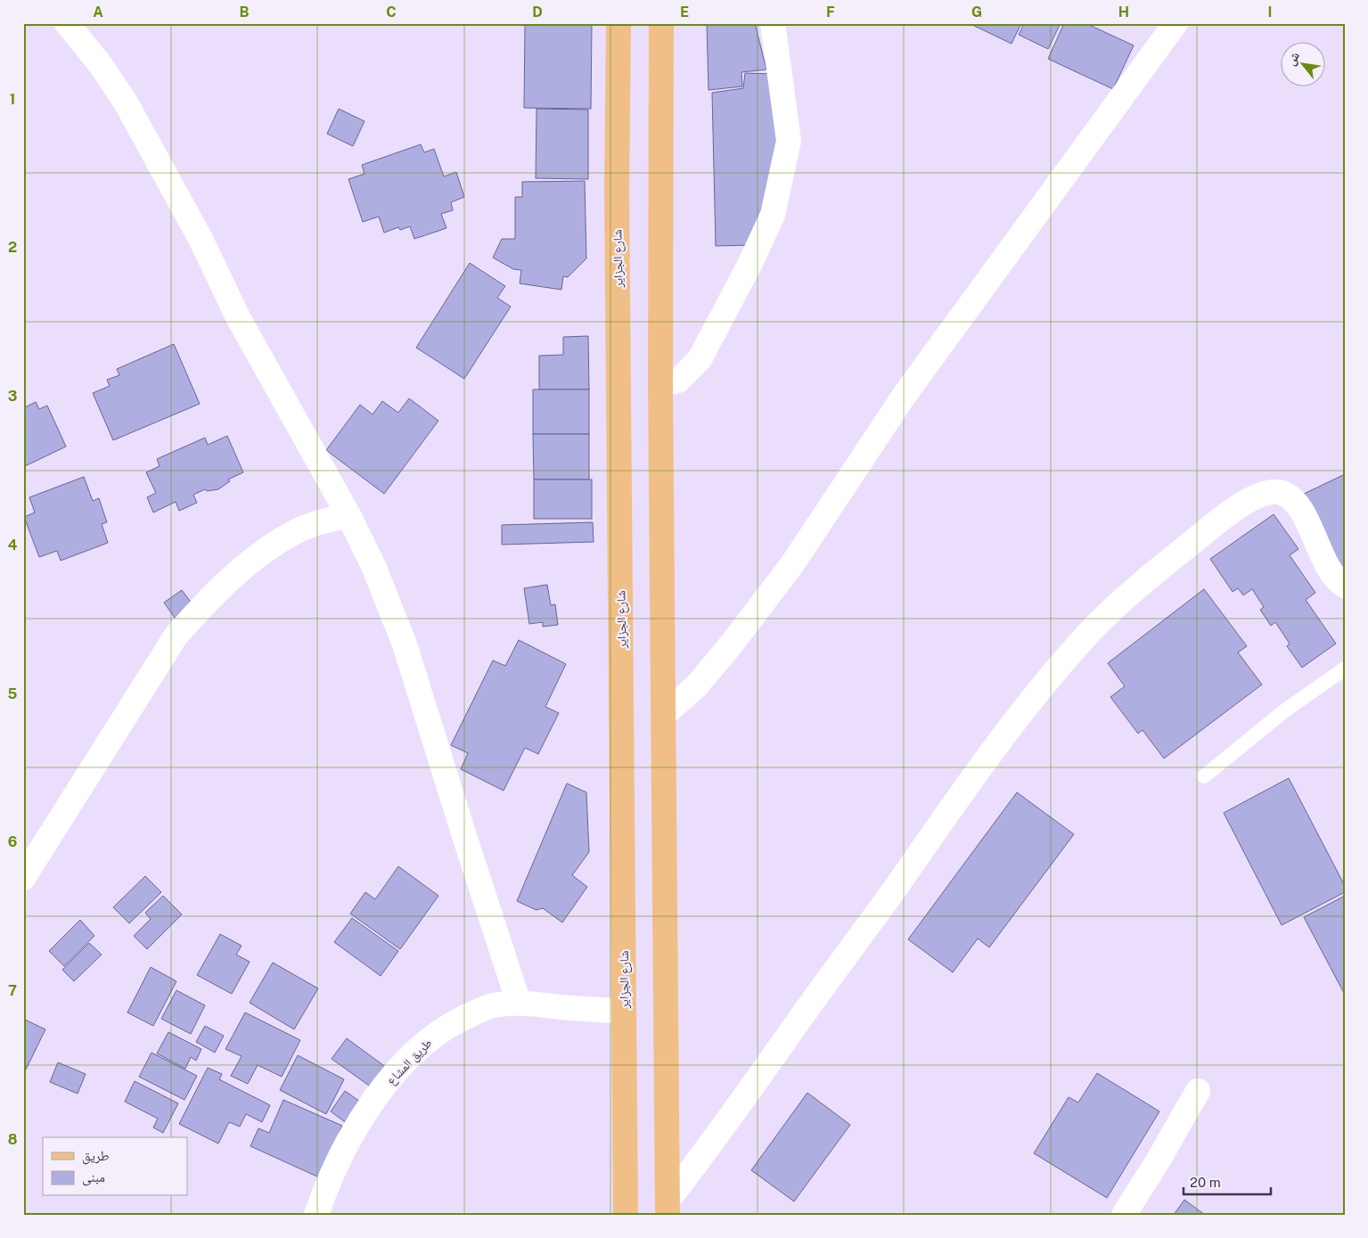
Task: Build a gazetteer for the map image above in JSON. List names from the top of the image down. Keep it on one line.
{"streets":{"main road":["شارع الجزاير"],"street":["طريق المشاع"]},"crossings":[["شارع الجزاير","طريق المشاع"]],"legend":["طريق","مبنى"],"scale_bar":"20 m","north":"top left","grid":{"columns":["A","B","C","D","E","F","G","H","I"],"rows":["1","2","3","4","5","6","7","8"]}}
